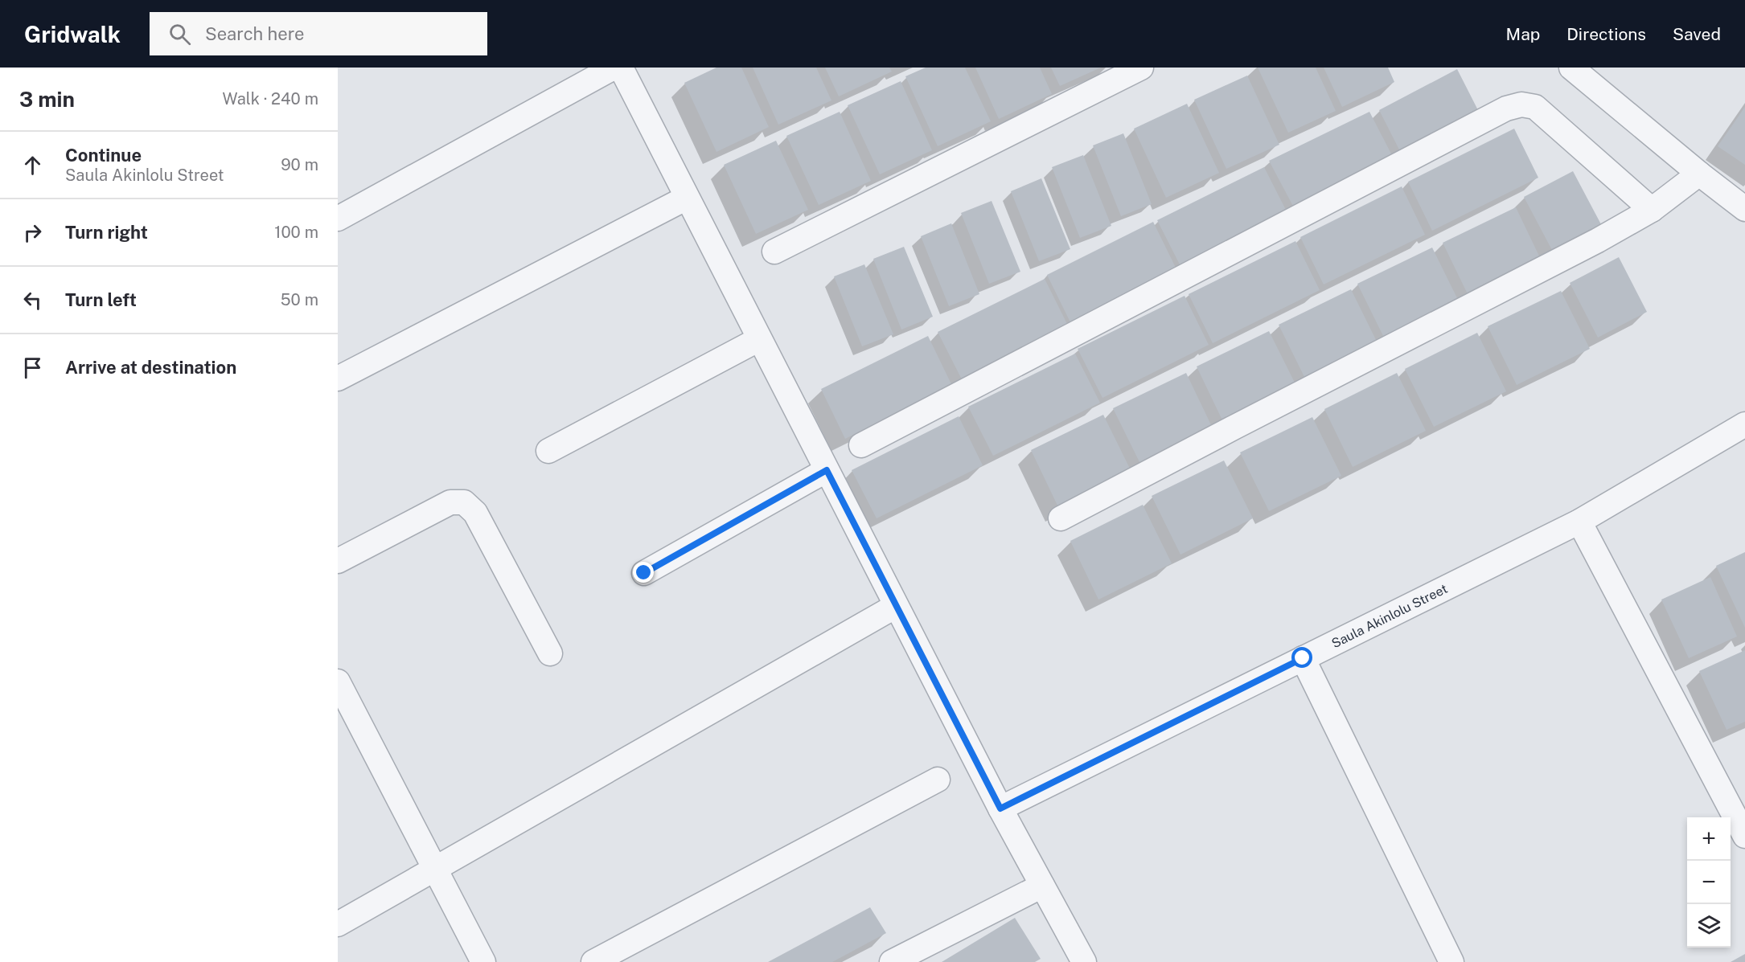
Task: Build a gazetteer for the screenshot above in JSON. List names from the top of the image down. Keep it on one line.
{"streets":{"street":["Saula Akinlolu Street"]},"page":{"header":"Gridwalk","search":"Search here","nav":["Map","Directions","Saved"],"heading":["3 min","Walk · 240 m"],"list":[["Continue","Saula Akinlolu Street","90 m"],["Turn right","100 m"],["Turn left","50 m"],"Arrive at destination"],"map_buttons":["+","−"]}}
